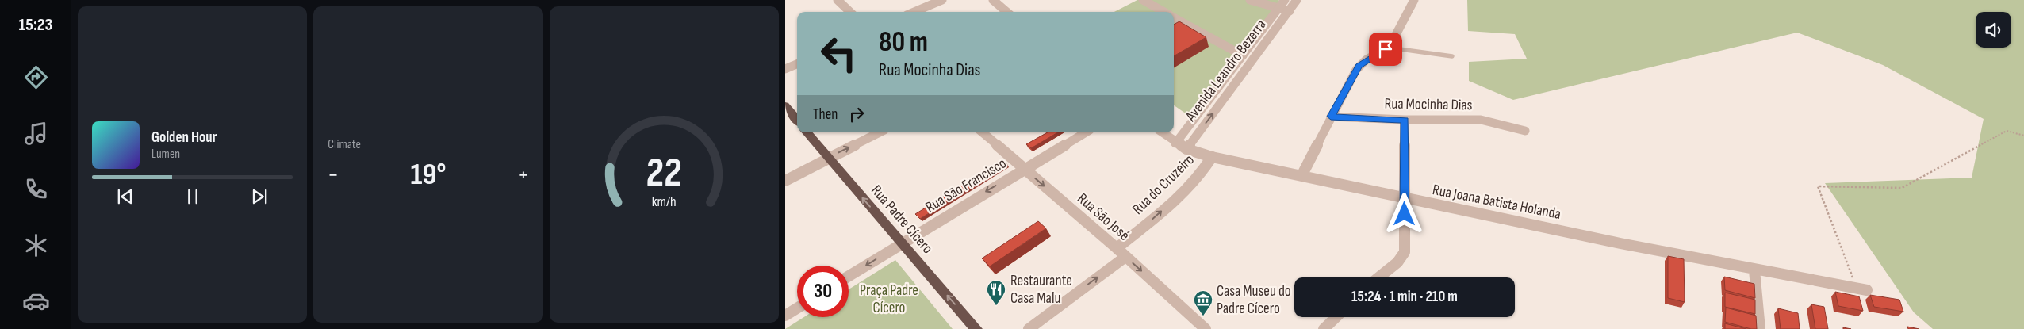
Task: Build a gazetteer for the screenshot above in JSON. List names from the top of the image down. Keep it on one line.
{"streets":{"highway":["Rua Padre Cícero"],"street":["Avenida Leandro Bezerra","Rua Mocinha Dias","Rua do Cruzeiro","Rua São Francisco","Rua Joana Batista Holanda","Rua São José"]},"crossings":[["Avenida Leandro Bezerra","Rua Joana Batista Holanda"],["Rua do Cruzeiro","Rua Joana Batista Holanda"],["Rua do Cruzeiro","Rua São José"],["Rua São Francisco","Rua São José"],["Rua São Francisco","Rua Padre Cícero"]],"one_way":["Rua do Cruzeiro","Rua São Francisco","Rua São José","Rua Padre Cícero"],"parks":["Praça Padre Cícero"],"places":{"restaurant":["Restaurante Casa Malu"],"museum":["Casa Museu do Padre Cícero"]},"page":{"tabs":"15:23","tile":"Climate","turn":["80 m","Rua Mocinha Dias"],"then":"Then","song":["Golden Hour","Lumen"],"heat":["−","19°","+"],"limit":"30","trip":"15:24 · 1 min · 210 m","gauge":["22","km/h"]}}
